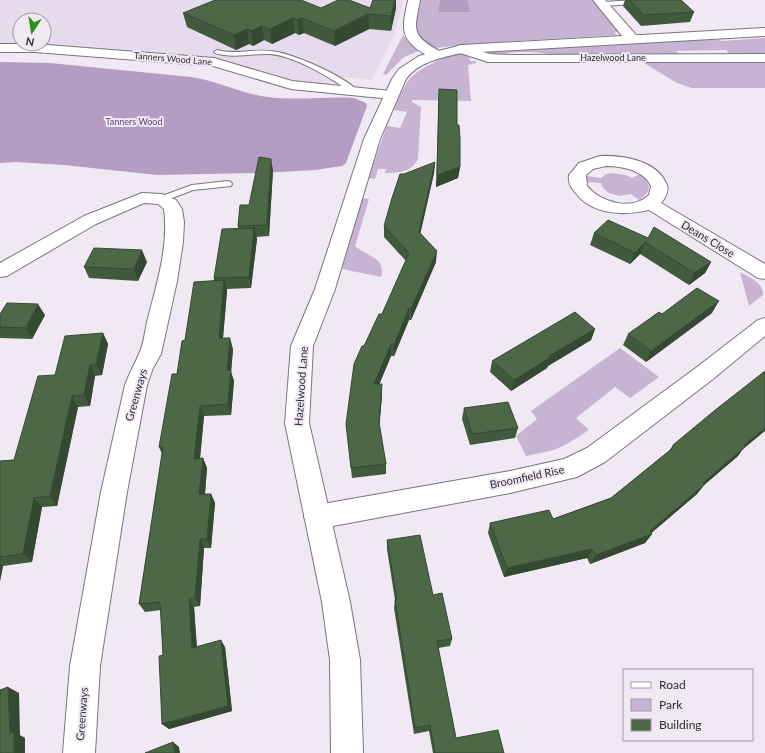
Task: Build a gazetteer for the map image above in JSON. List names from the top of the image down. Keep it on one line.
{"streets":{"street":["Hazelwood Lane","Tanners Wood Lane","Deans Close","Greenways","Broomfield Rise"]},"crossings":[["Hazelwood Lane","Tanners Wood Lane"],["Hazelwood Lane","Broomfield Rise"]],"parks":["Tanners Wood"],"legend":["Road","Park","Building"],"north":"bottom"}
